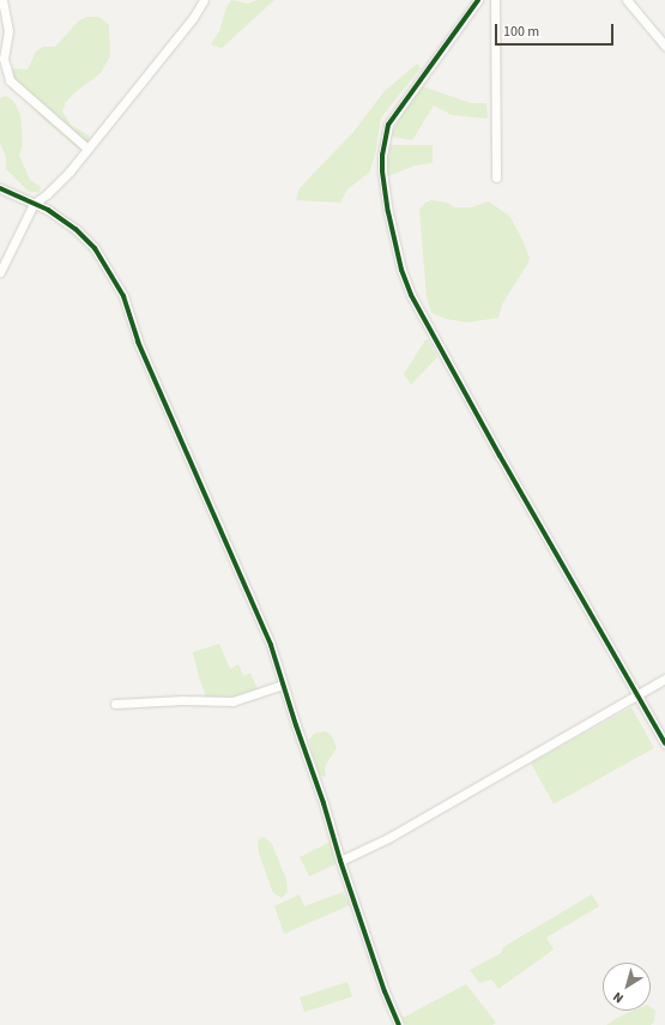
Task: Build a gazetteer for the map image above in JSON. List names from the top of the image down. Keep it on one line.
{"scale_bar":"100 m","north":"bottom left"}
